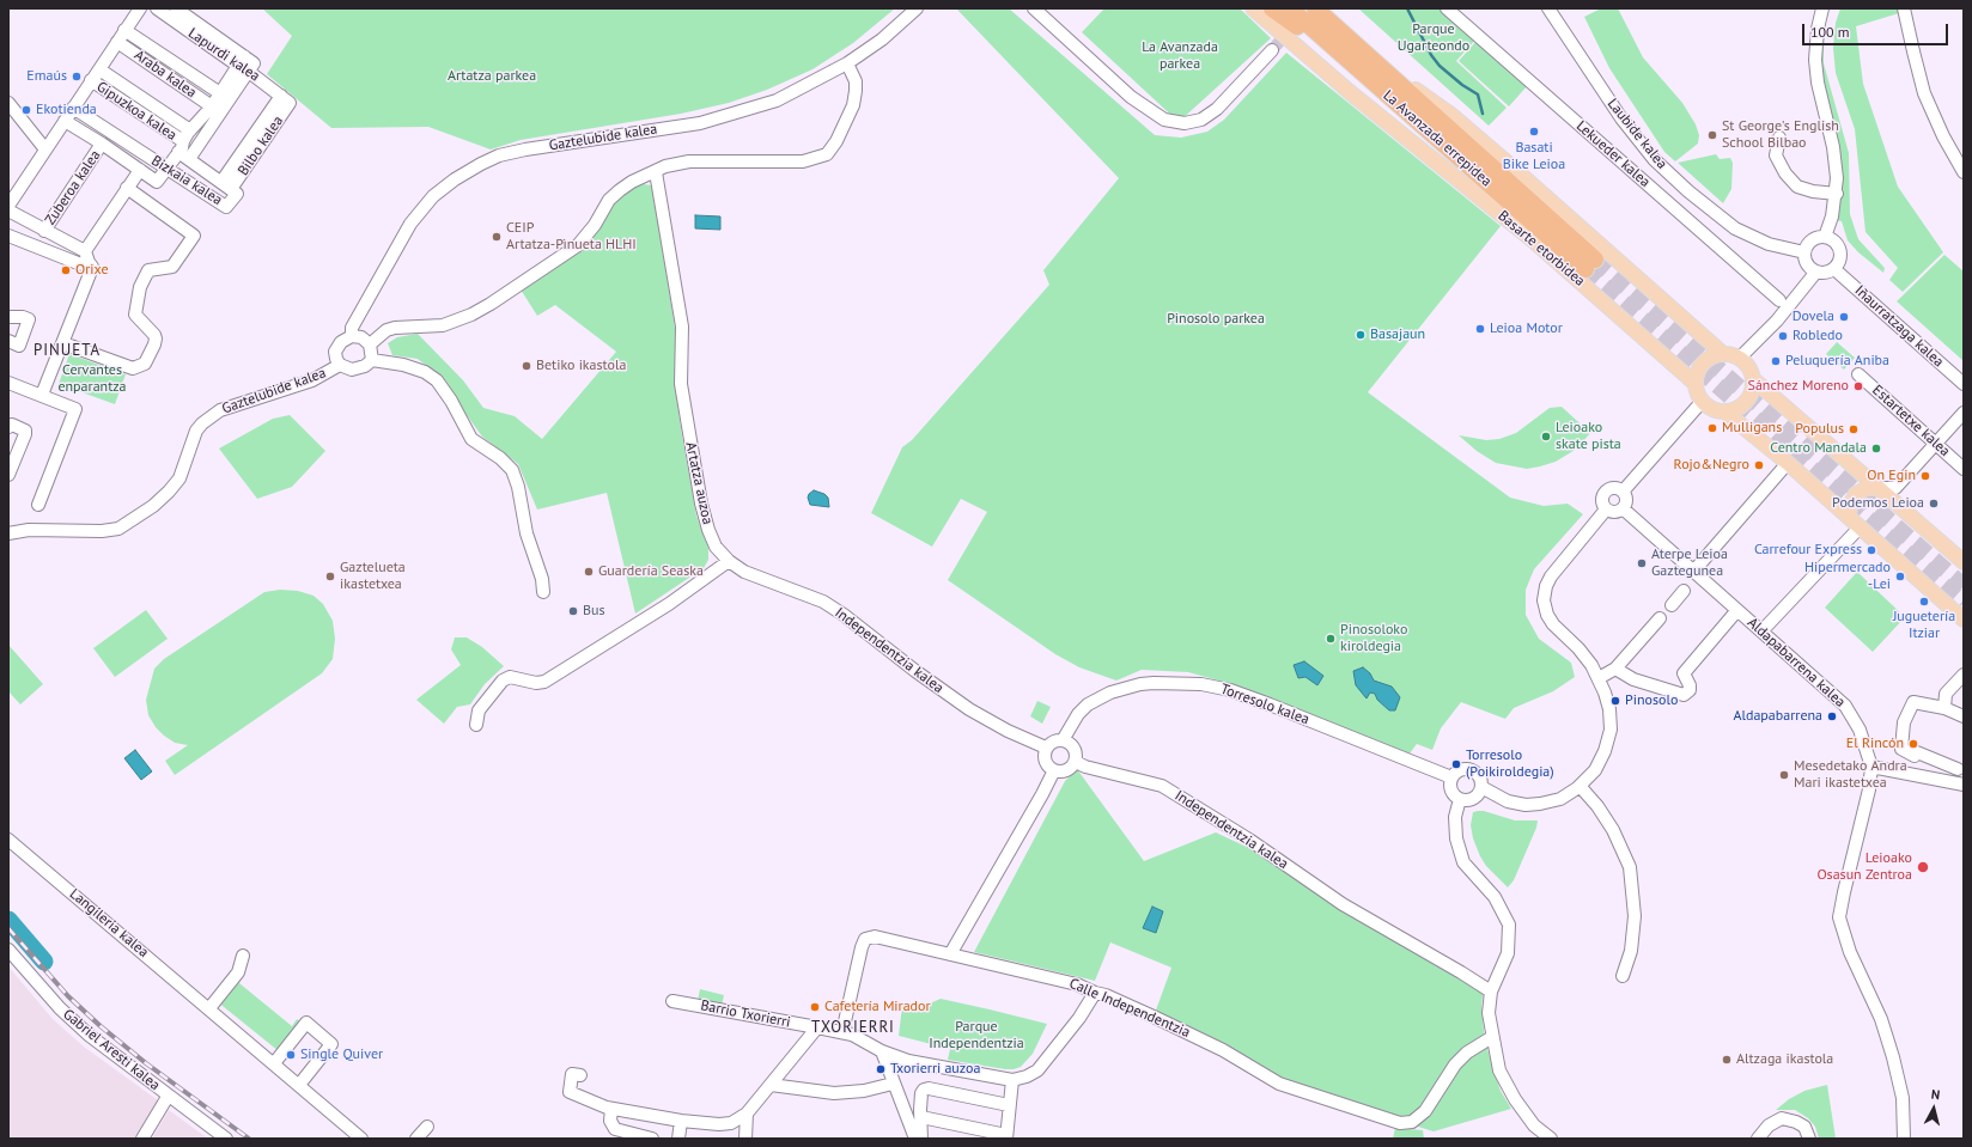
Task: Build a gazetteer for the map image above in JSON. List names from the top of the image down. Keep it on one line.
{"streets":{"highway":["La Avanzada errepidea"],"main road":["Basarte etorbidea"],"street":["Lapurdi kalea","Araba kalea","Gipuzkoa kalea","Laubide kalea","Gaztelubide kalea","Bilbo kalea","Lekueder kalea","Bizkaia kalea","Zuberoa kalea","Iñaurratzaga kalea","Estartetxe kalea","Artatza auzoa","Independentzia kalea","Aldapabarrena kalea","Torresolo kalea","Langileria kalea","Calle Independentzia","Barrio Txorierri","Gabriel Aresti kalea"]},"crossings":[["Lapurdi kalea","Bilbo kalea"],["Gipuzkoa kalea","Bizkaia kalea"],["Laubide kalea","Iñaurratzaga kalea"],["Bilbo kalea","Bizkaia kalea"],["Bizkaia kalea","Zuberoa kalea"],["Artatza auzoa","Independentzia kalea"],["Independentzia kalea","Torresolo kalea"],["Calle Independentzia","Barrio Txorierri"]],"districts":["PINUETA","TXORIERRI"],"parks":["Parque Ugarteondo","La Avanzada parkea","Artatza parkea","Pinosolo parkea","Cervantes enparantza","Parque Independentzia"],"places":["Emaús","Ekotienda","Basati Bike Leioa","St George's English School Bilbao","CEIP Artatza-Pìnueta HLHI","Orixe","Dovela","Leioa Motor","Basajaun","Robledo","Peluquería Aniba","Betiko ikastola","Sánchez Moreno","Mulligans","Populus","Leioako skate pista","Centro Mandala","Rojo&Negro","On Egin","Podemos Leioa","Carrefour Express","Aterpe Leioa Gaztegunea","Guardería Seaska","Gaztelueta ikastetxea","Hipermercado -Lei","Juguetería Itziar","Bus","Pinosoloko kiroldegia","Pinosolo","Aldapabarrena","El Rincón","Torresolo (Poikiroldegia)","Mesedetako Andra Mari ikastetxea","Leioako Osasun Zentroa","Cafetería Mirador","Single Quiver","Altzaga ikastola","Txorierri auzoa"],"scale_bar":"100 m","north":"top"}
